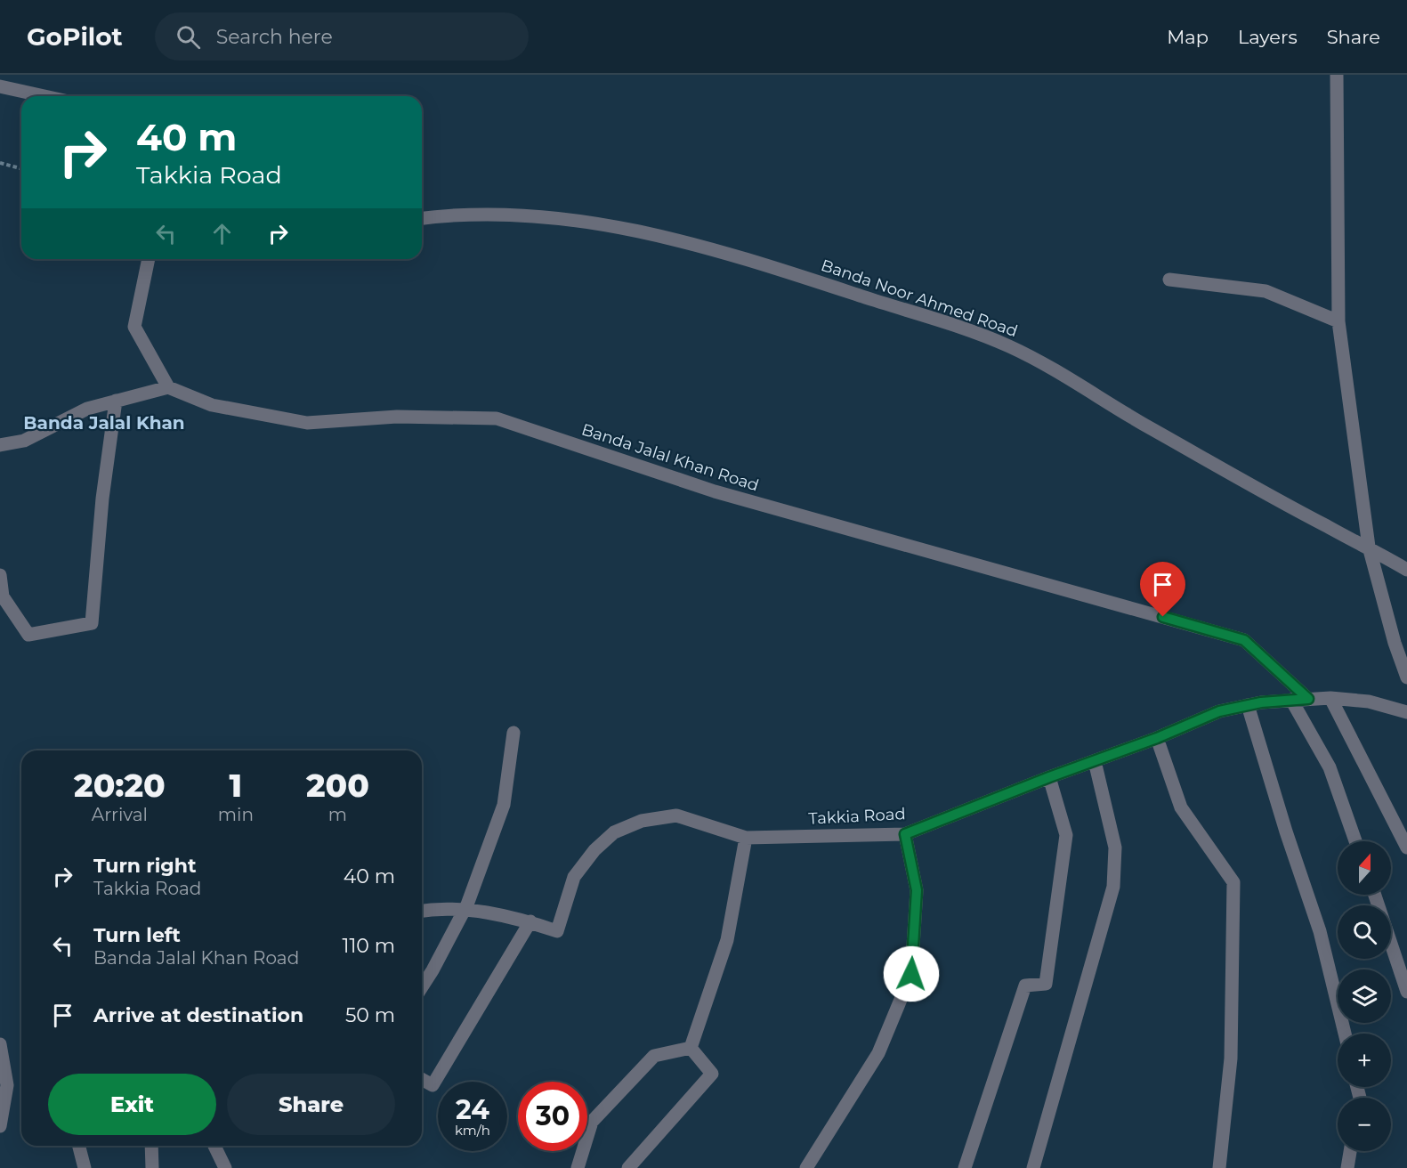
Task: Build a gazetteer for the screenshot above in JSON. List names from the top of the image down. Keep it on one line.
{"streets":{"street":["Banda Noor Ahmed Road","Banda Jalal Khan Road","Takkia Road"]},"crossings":[["Banda Jalal Khan Road","Takkia Road"]],"districts":["Banda Jalal Khan"],"north":"top","page":{"header":"GoPilot","search":"Search here","nav":["Map","Layers","Share"],"turn":["40 m","Takkia Road"],"eta":["20:20","Arrival","1","min","200","m"],"map_buttons":["+","−"],"list":[{"name":"Turn right","note":"Takkia Road","value":"40 m"},{"name":"Turn left","note":"Banda Jalal Khan Road","value":"110 m"},{"name":"Arrive at destination","value":"50 m"}],"buttons":["Exit","Share"],"speed":"24 km/h","limit":"30"}}
